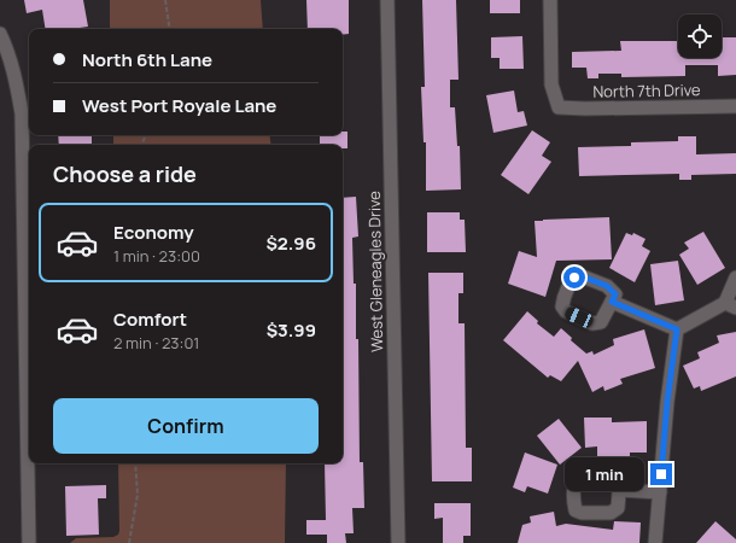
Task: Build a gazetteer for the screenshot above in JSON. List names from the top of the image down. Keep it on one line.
{"streets":{"street":["North 7th Drive","West Gleneagles Drive"]},"page":{"banner":["North 6th Lane","West Port Royale Lane"],"heading":"Choose a ride","list":[{"name":"Economy","note":"1 min · 23:00","value":"$2.96"},{"name":"Comfort","note":"2 min · 23:01","value":"$3.99"}],"buttons":"Confirm","bubble":"1 min"}}
